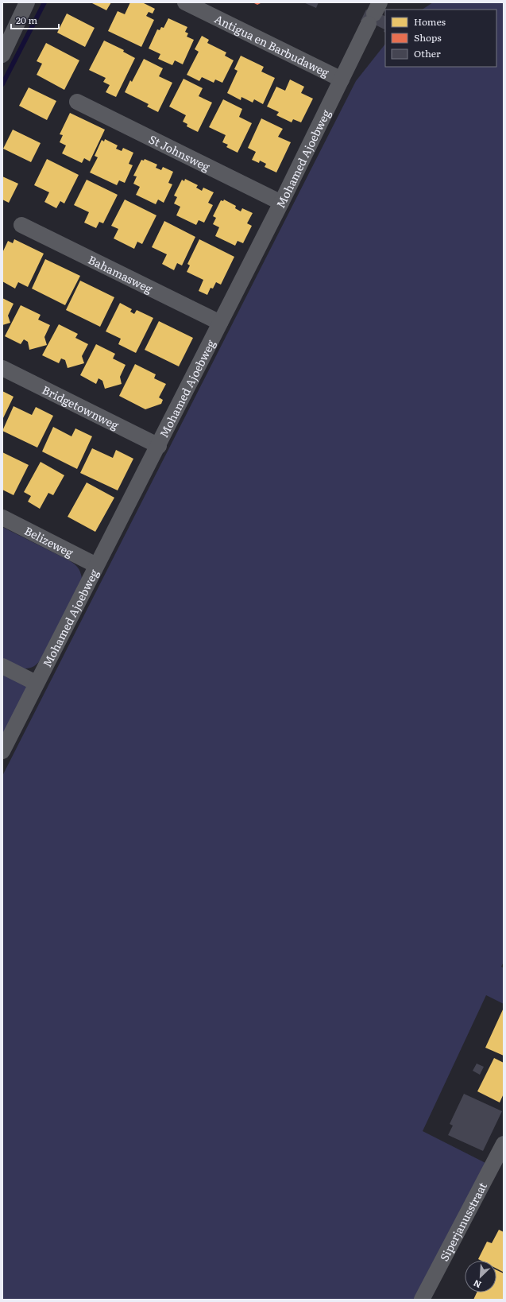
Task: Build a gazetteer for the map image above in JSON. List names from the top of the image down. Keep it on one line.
{"streets":{"street":["Antigua en Barbudaweg","St Johnsweg","Mohamed Ajoebweg","Bahamasweg","Bridgetownweg","Belizeweg","Siperjanusstraat"]},"crossings":[["Antigua en Barbudaweg","Mohamed Ajoebweg"],["St Johnsweg","Mohamed Ajoebweg"],["Mohamed Ajoebweg","Bahamasweg"],["Mohamed Ajoebweg","Bridgetownweg"],["Mohamed Ajoebweg","Belizeweg"]],"legend":["Homes","Shops","Other"],"scale_bar":"20 m","north":"bottom left"}
